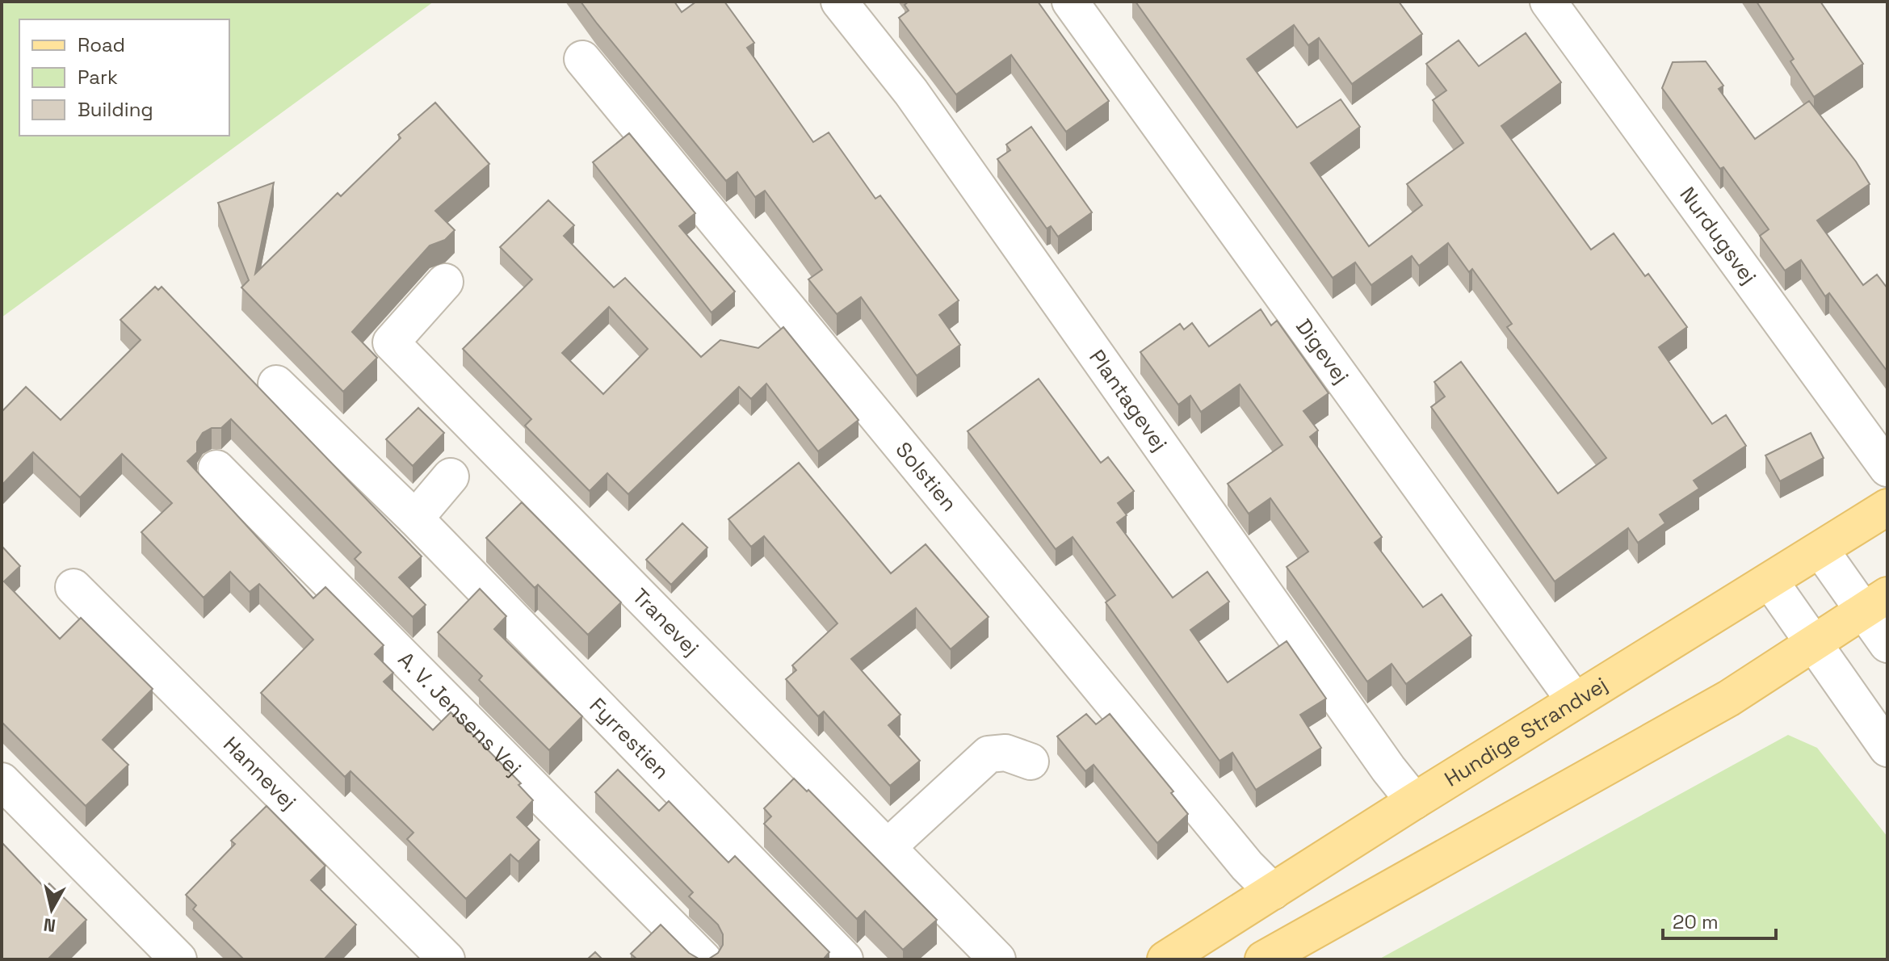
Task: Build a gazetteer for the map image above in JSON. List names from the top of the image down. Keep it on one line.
{"streets":{"main road":["Hundige Strandvej"],"street":["Nurdugsvej","Digevej","Plantagevej","Solstien","Tranevej","A. V. Jensens Vej","Fyrrestien","Hannevej"]},"crossings":[["Digevej","Hundige Strandvej"],["Plantagevej","Hundige Strandvej"],["Solstien","Hundige Strandvej"]],"legend":["Road","Park","Building"],"scale_bar":"20 m","north":"bottom"}
